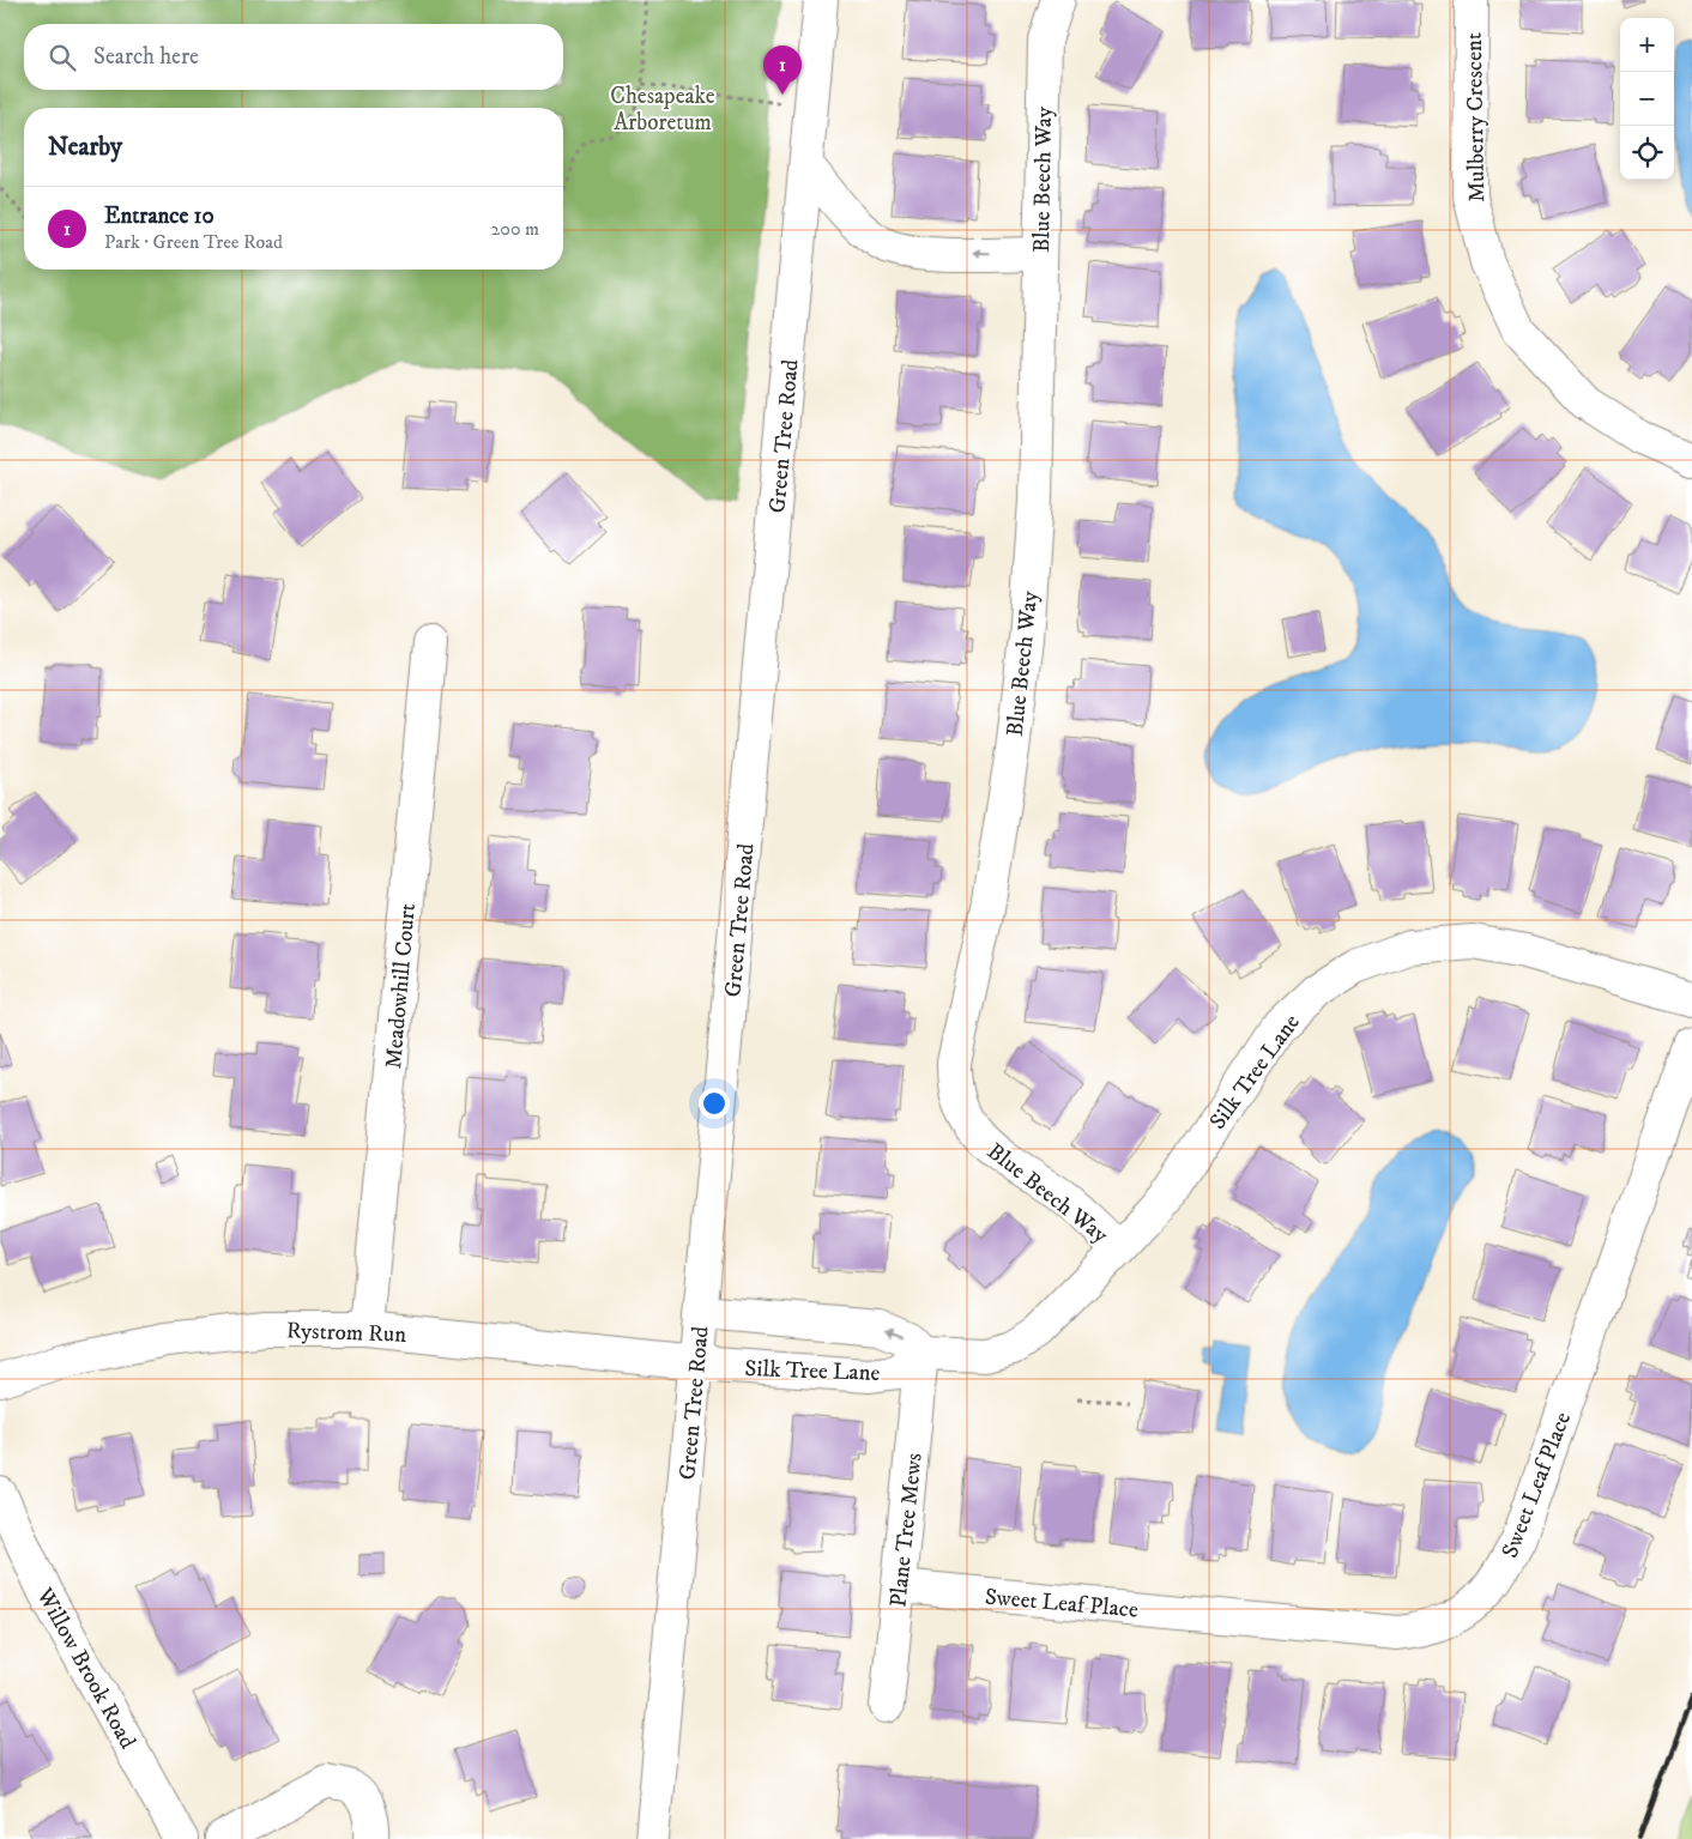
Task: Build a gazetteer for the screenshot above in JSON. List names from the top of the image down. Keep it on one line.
{"streets":{"street":["Mulberry Crescent","Blue Beech Way","Green Tree Road","Meadowhill Court","Silk Tree Lane","Rystrom Run","Sweet Leaf Place","Plane Tree Mews","Willow Brook Road"]},"crossings":[["Blue Beech Way","Silk Tree Lane"],["Green Tree Road","Silk Tree Lane"],["Green Tree Road","Rystrom Run"],["Meadowhill Court","Rystrom Run"],["Silk Tree Lane","Rystrom Run"],["Silk Tree Lane","Plane Tree Mews"],["Sweet Leaf Place","Plane Tree Mews"]],"parks":["Chesapeake Arboretum"],"page":{"map_buttons":["+","−"],"search":"Search here","pins":"1","heading":"Nearby","list":[{"mark":"1","name":"Entrance 10","note":"Park · Green Tree Road","value":"200 m"}]}}
